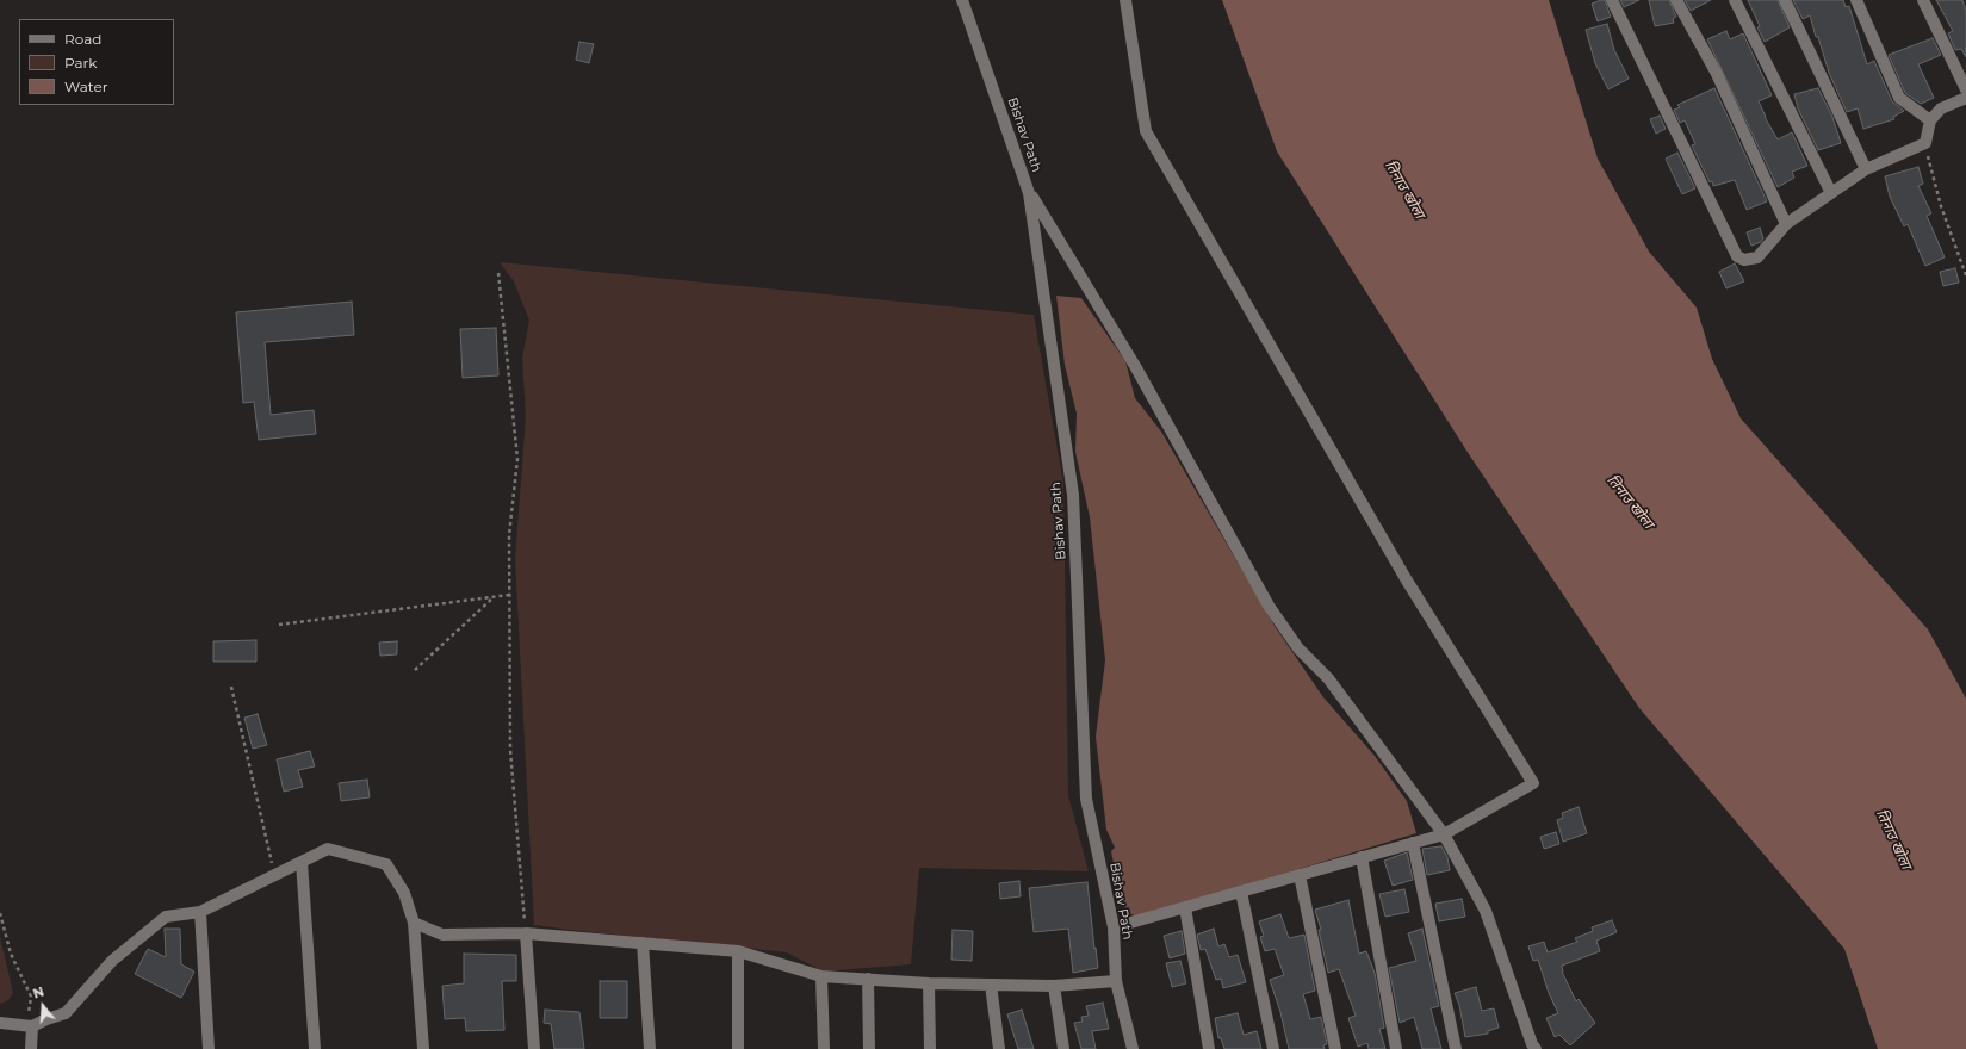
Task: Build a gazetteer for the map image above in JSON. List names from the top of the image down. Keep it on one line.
{"streets":{"street":["Bishav Path"]},"water":["तिनाउ खोला"],"legend":["Road","Park","Water"],"north":"top"}
